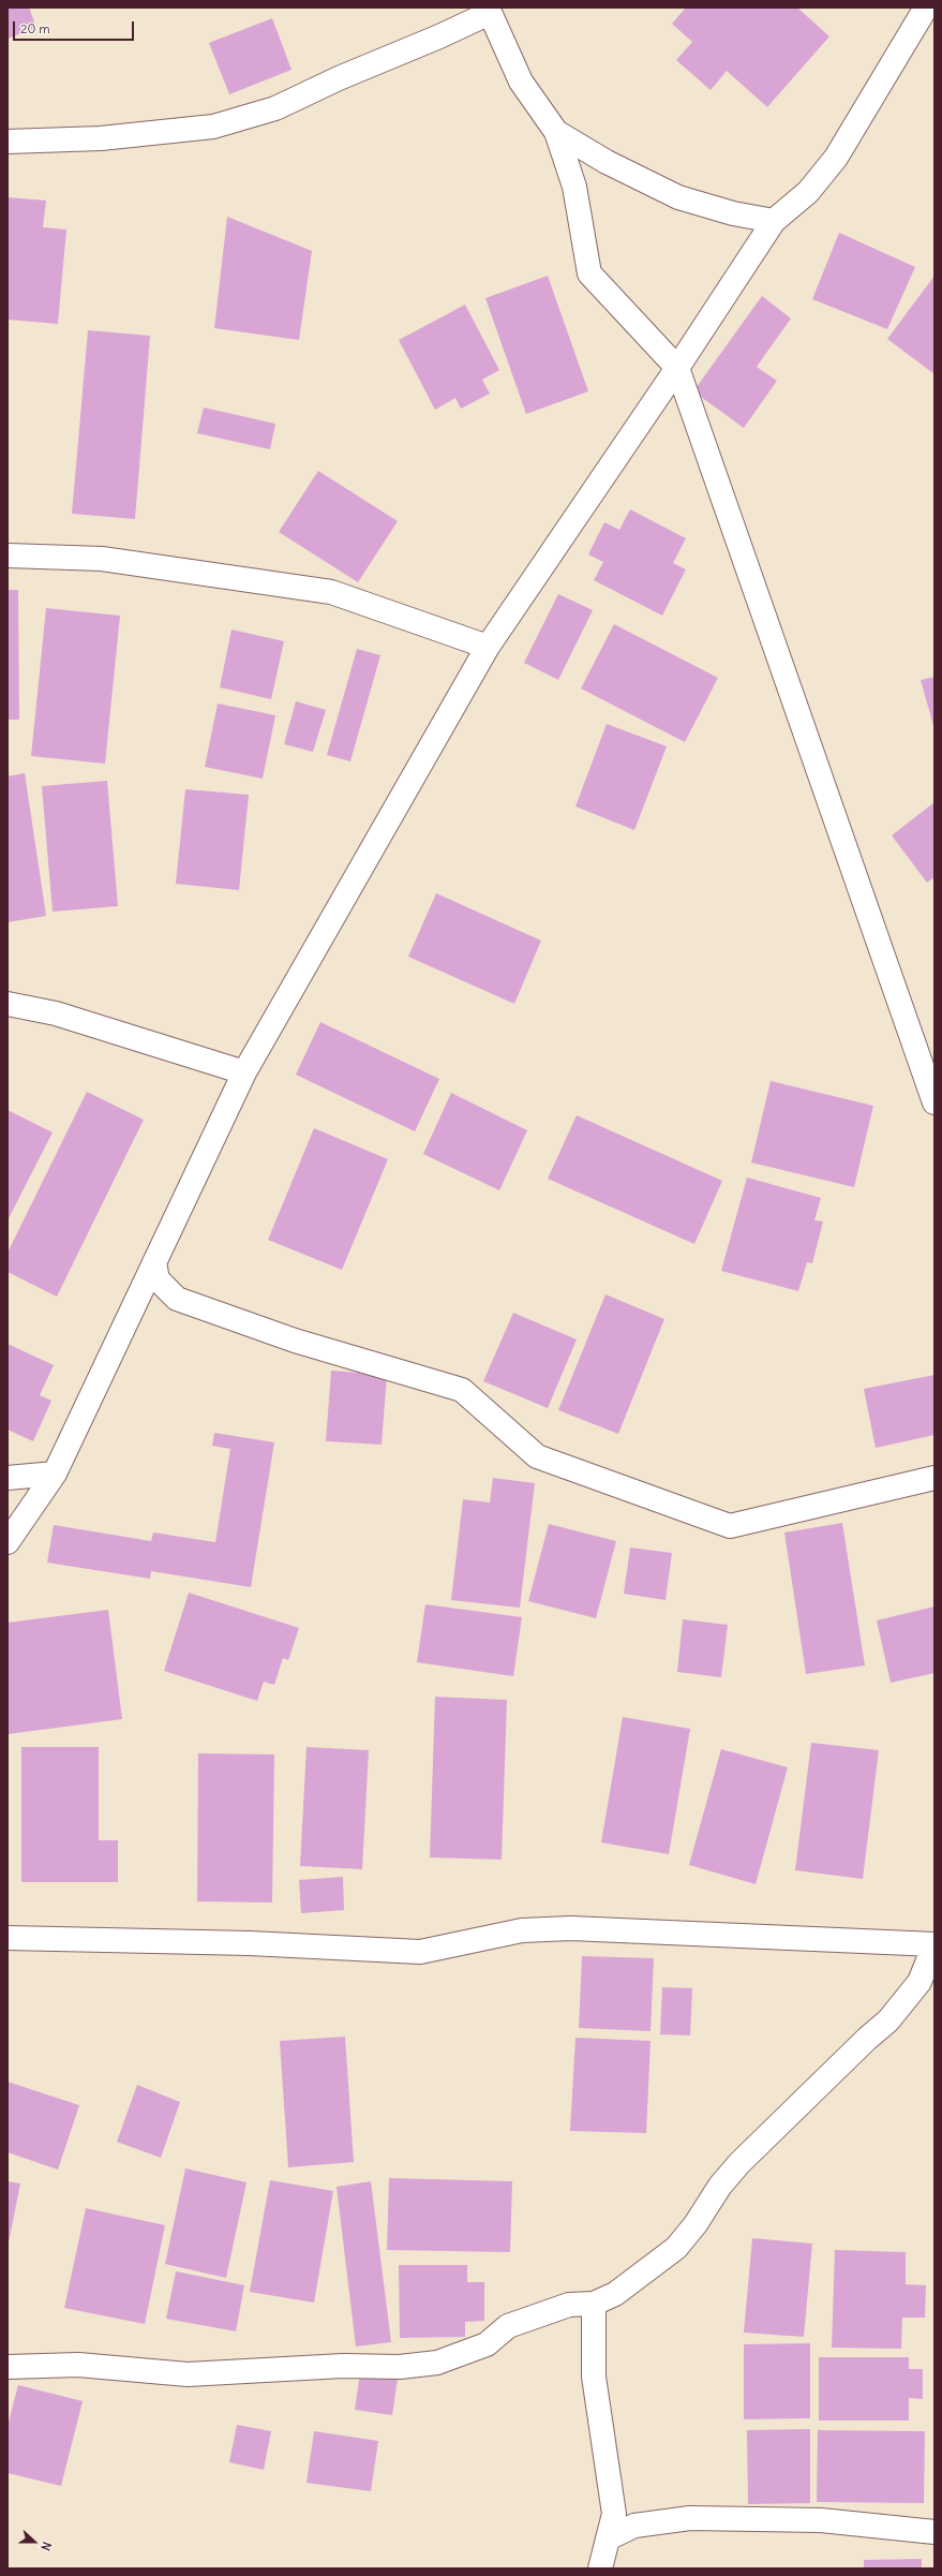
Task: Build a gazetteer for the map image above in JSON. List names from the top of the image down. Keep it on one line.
{"scale_bar":"20 m","north":"right"}
